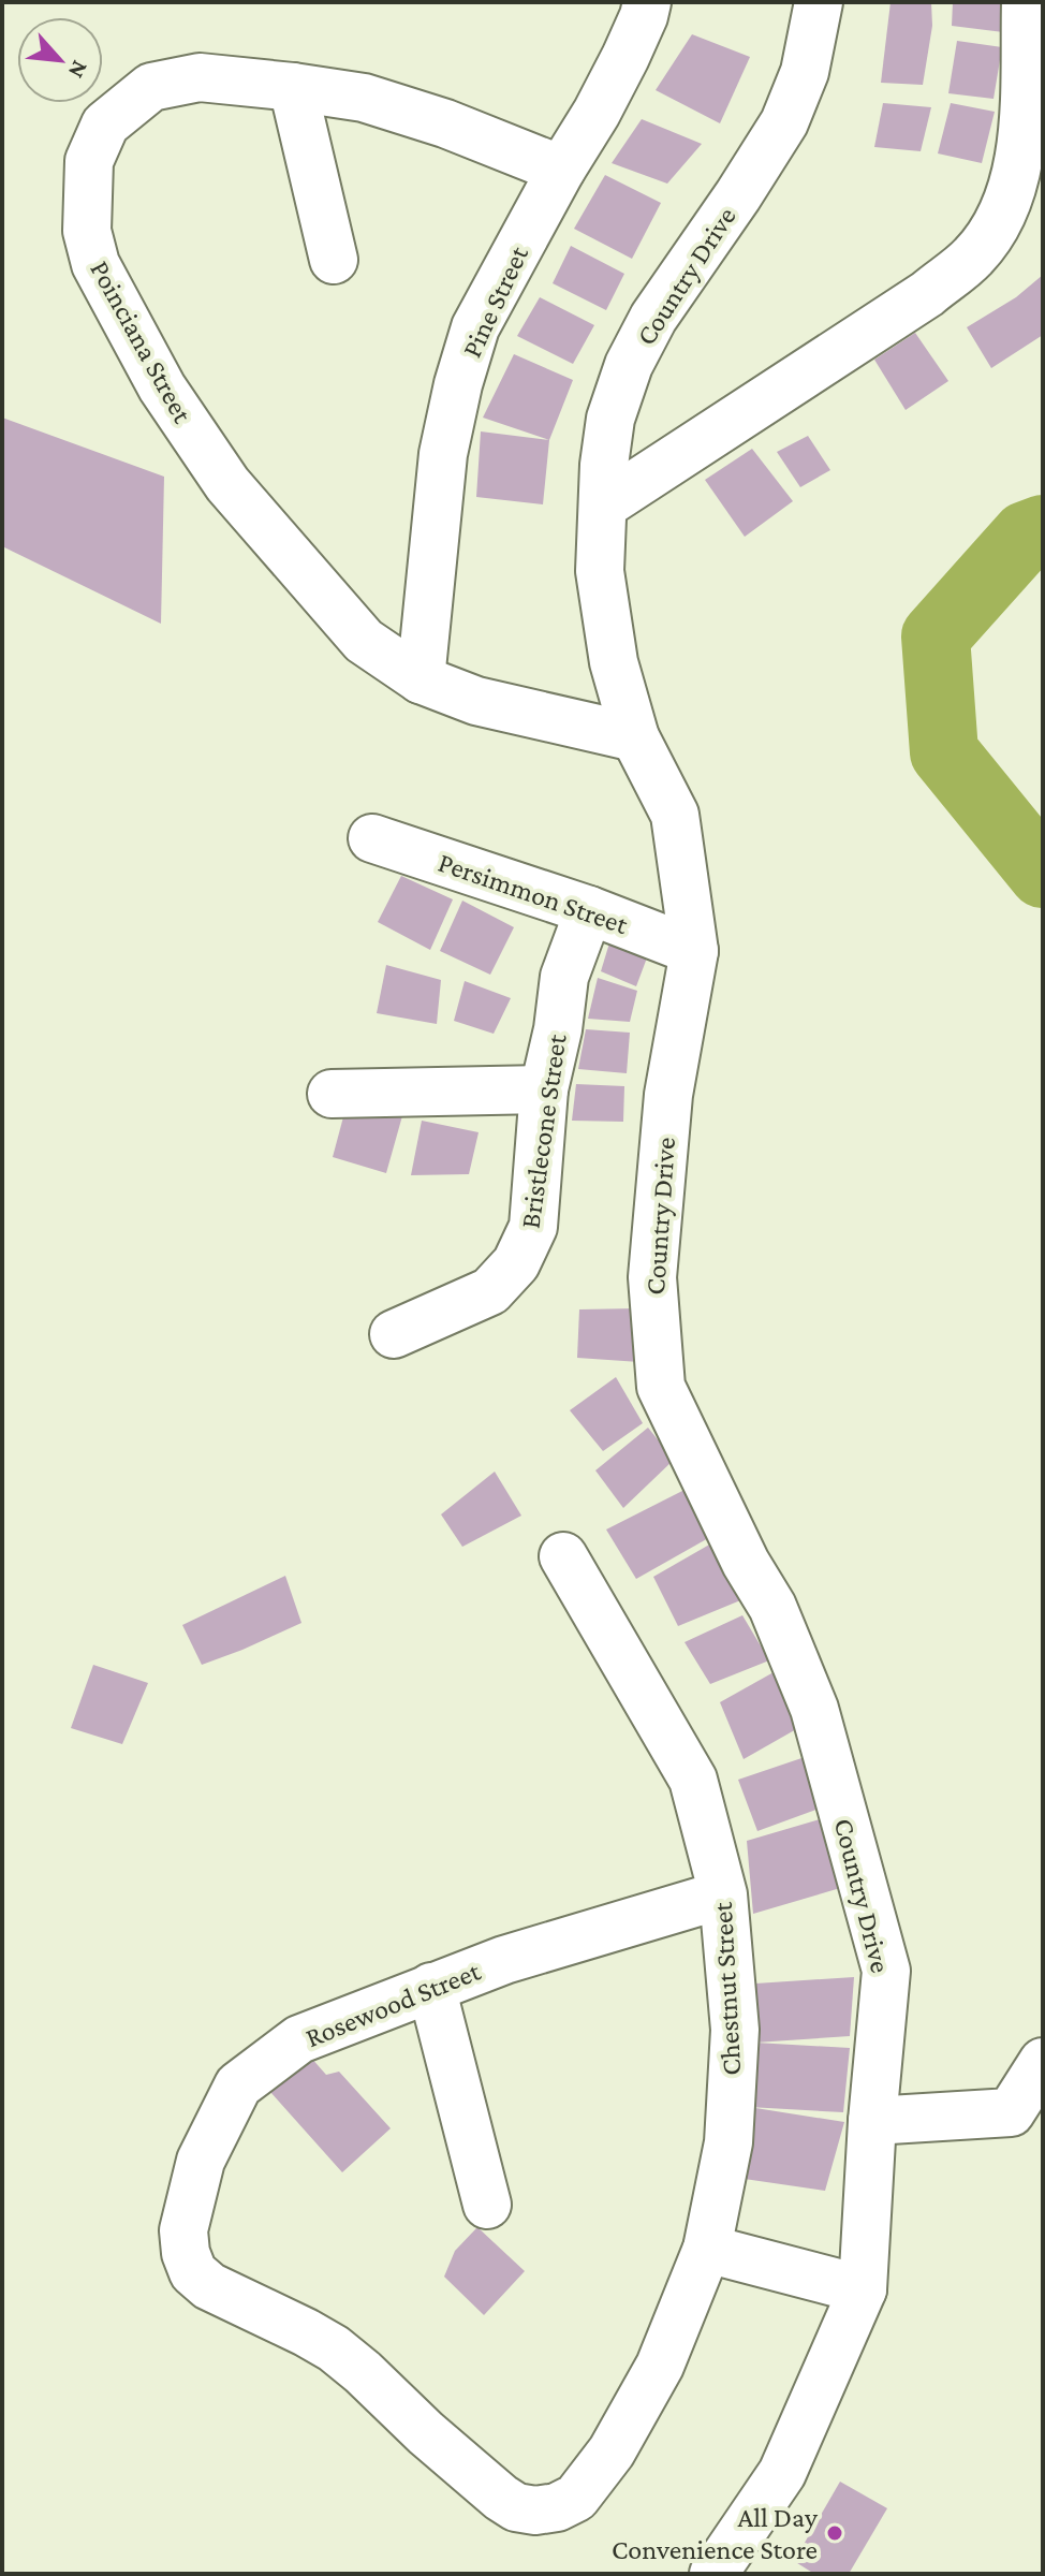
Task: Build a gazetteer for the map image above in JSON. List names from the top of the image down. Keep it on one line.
{"streets":{"street":["Country Drive","Pine Street","Poinciana Street","Persimmon Street","Bristlecone Street","Chestnut Street","Rosewood Street"]},"crossings":[["Country Drive","Poinciana Street"],["Country Drive","Persimmon Street"],["Pine Street","Poinciana Street"],["Persimmon Street","Bristlecone Street"],["Chestnut Street","Rosewood Street"]],"places":["All Day Convenience Store"],"north":"bottom right"}
